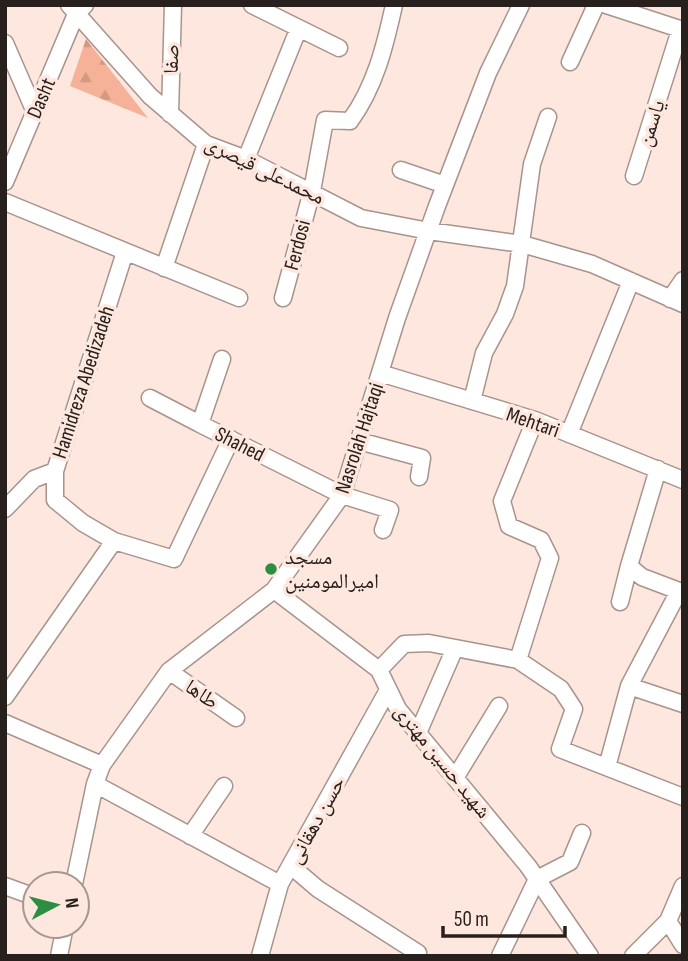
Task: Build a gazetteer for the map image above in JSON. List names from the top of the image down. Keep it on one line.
{"streets":{"street":["صفا","Dasht","یاسمن","محمدعلی قیصری","Ferdosi","Hamidreza Abedizadeh","Mehtari","Nasrolah Hajtaqi","Shahed","طاها","شهید حسین مهتری","حسن دهقانی"]},"crossings":[["صفا","محمدعلی قیصری"],["Dasht","محمدعلی قیصری"],["محمدعلی قیصری","Ferdosi"],["محمدعلی قیصری","Nasrolah Hajtaqi"],["Hamidreza Abedizadeh","Shahed"],["Mehtari","Nasrolah Hajtaqi"],["Nasrolah Hajtaqi","Shahed"],["Nasrolah Hajtaqi","طاها"],["Nasrolah Hajtaqi","شهید حسین مهتری"],["شهید حسین مهتری","حسن دهقانی"]],"places":["مسجد امیرالمومنین"],"scale_bar":"50 m","north":"right"}
